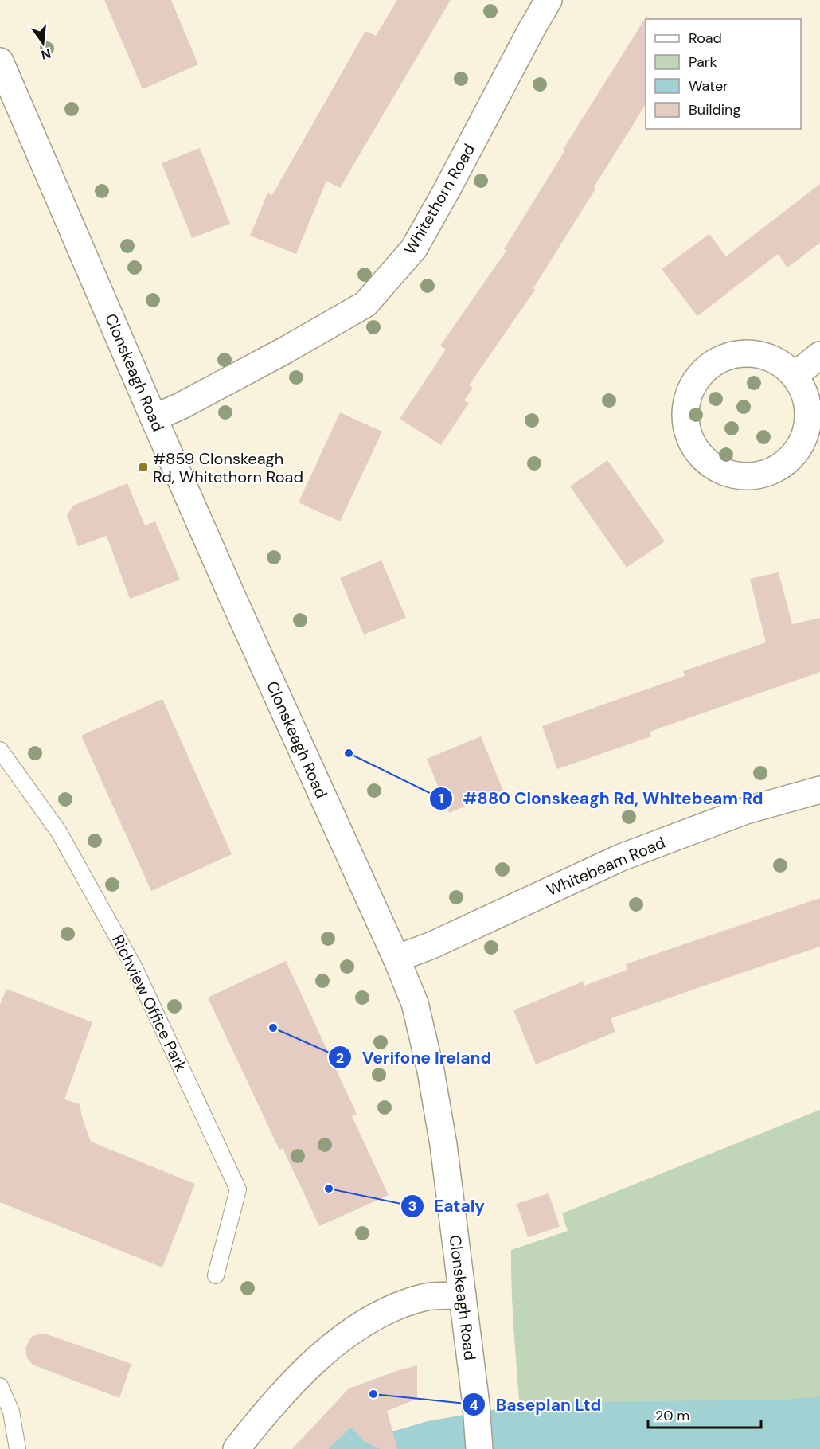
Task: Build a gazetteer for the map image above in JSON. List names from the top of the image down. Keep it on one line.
{"streets":{"street":["Whitethorn Road","Clonskeagh Road","Whitebeam Road"],"lane":["Richview Office Park"]},"crossings":[["Whitethorn Road","Clonskeagh Road"],["Clonskeagh Road","Whitebeam Road"]],"places":{"transit":["#859 Clonskeagh Rd, Whitethorn Road"],"other":["#880 Clonskeagh Rd, Whitebeam Rd","Verifone Ireland","Eataly","Baseplan Ltd"]},"legend":["Road","Park","Water","Building"],"scale_bar":"20 m","north":"bottom"}
